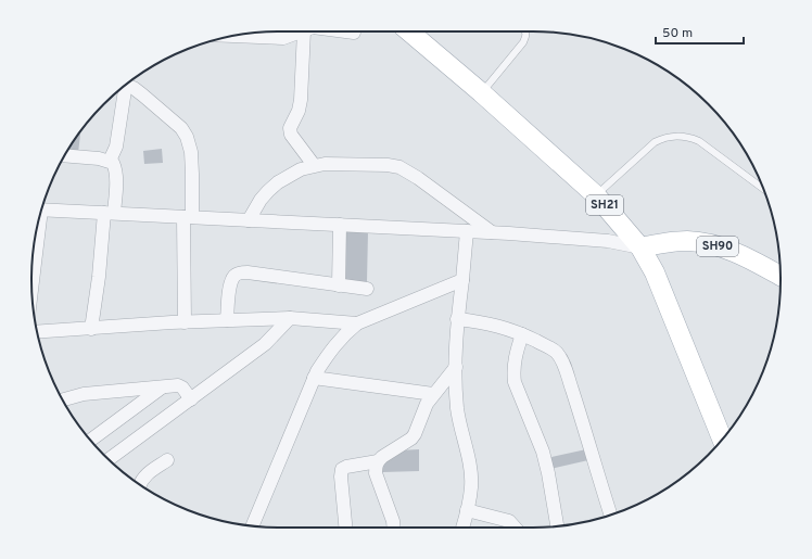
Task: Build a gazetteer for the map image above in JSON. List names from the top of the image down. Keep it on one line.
{"streets":{"main road":["SH21","SH90"]},"crossings":[["SH21","SH90"]],"scale_bar":"50 m"}
